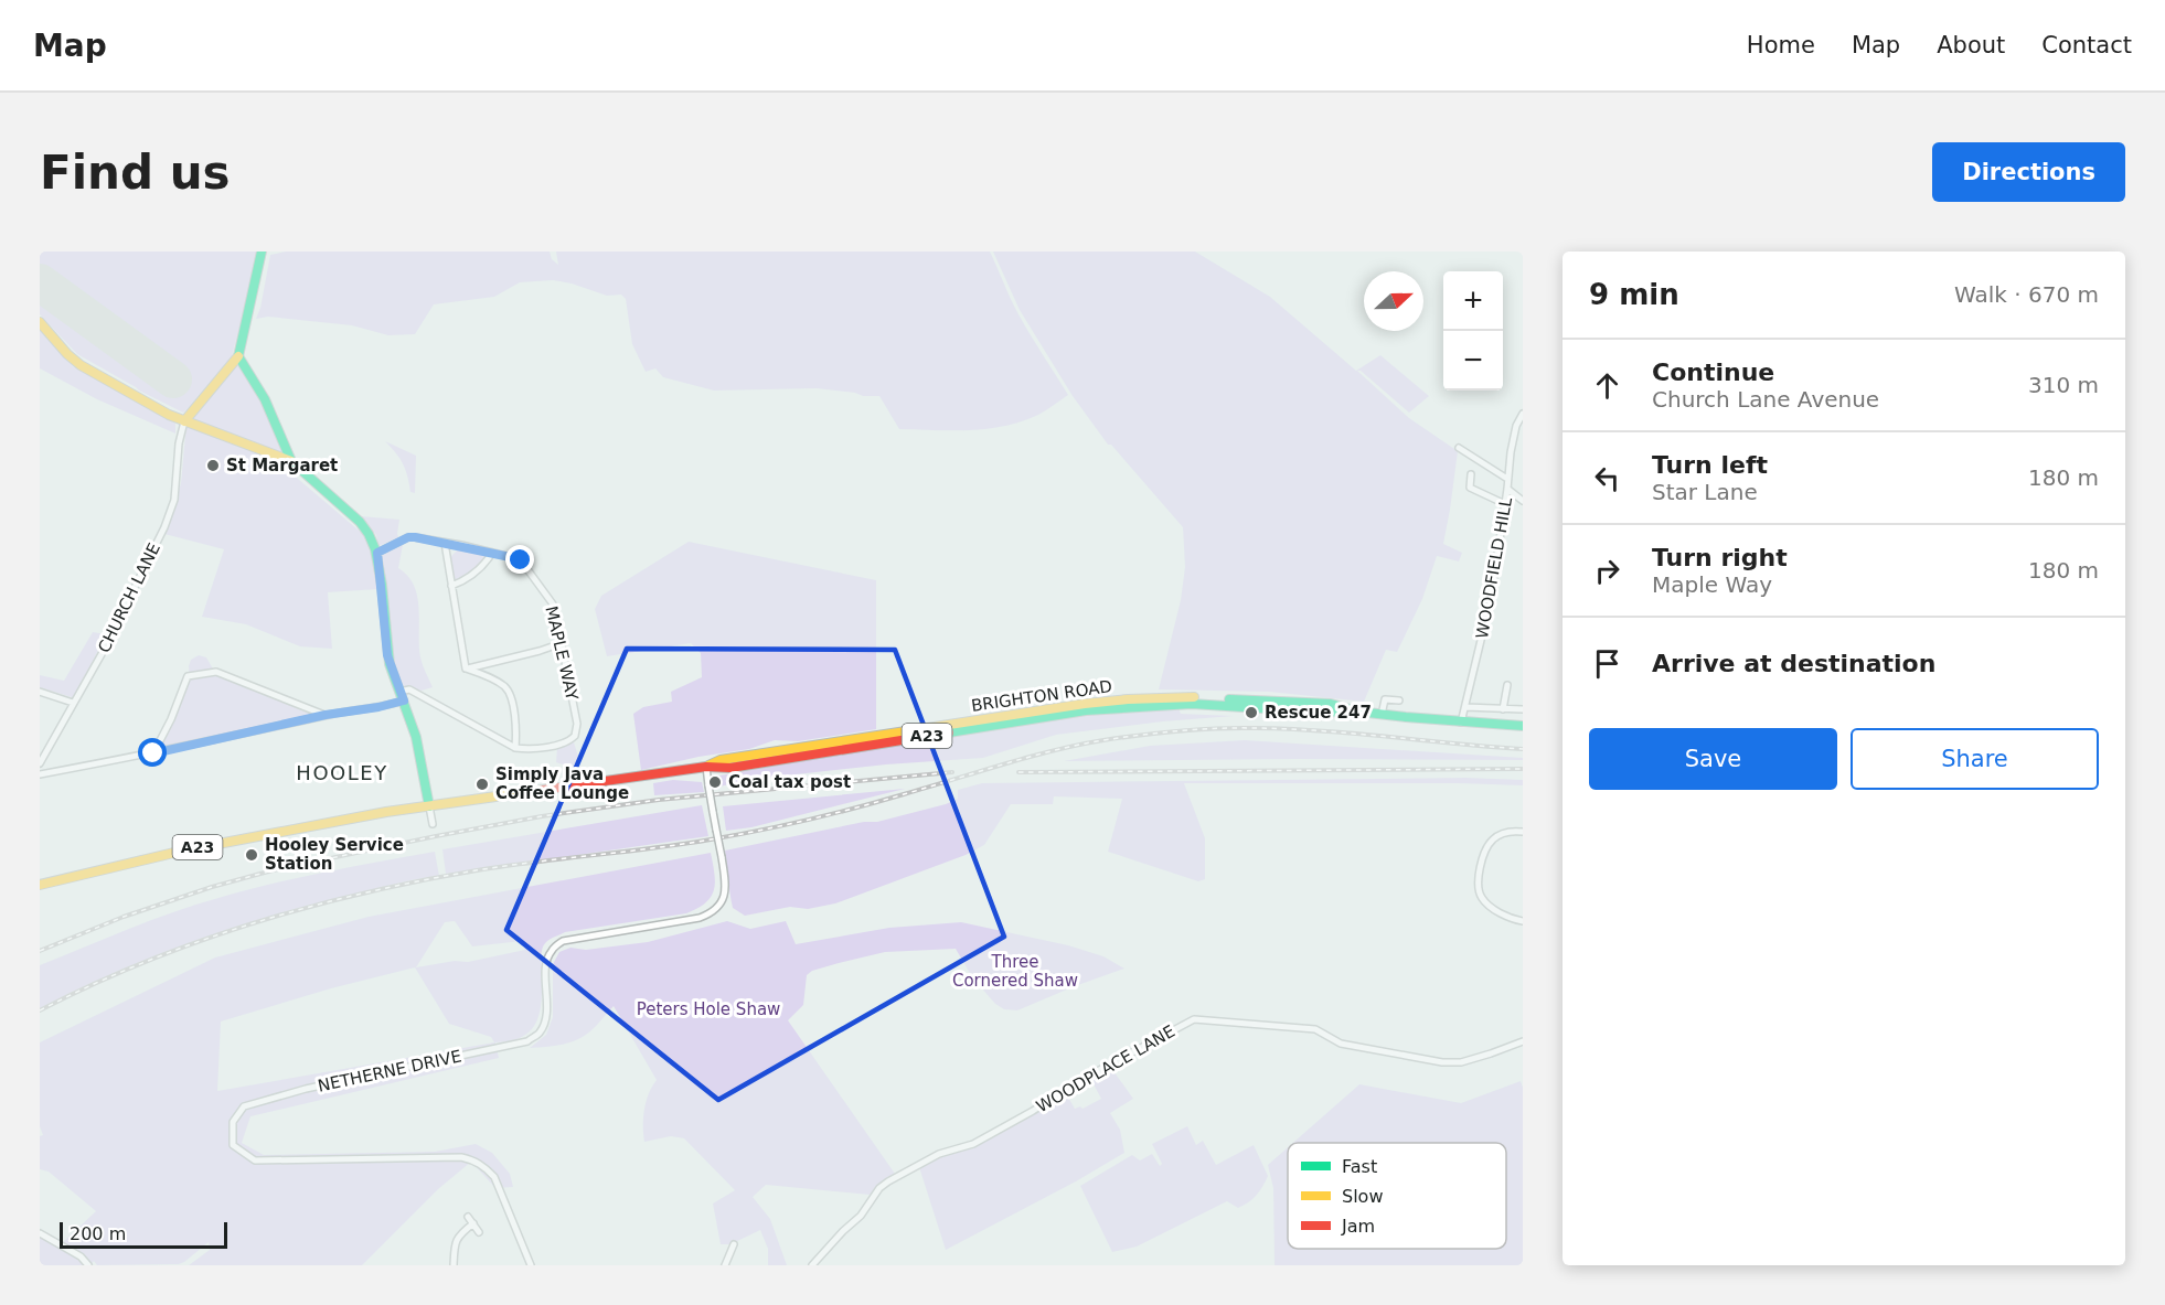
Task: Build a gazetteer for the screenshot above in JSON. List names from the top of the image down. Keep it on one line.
{"streets":{"main road":["BRIGHTON ROAD","A23"],"street":["WOODFIELD HILL","CHURCH LANE","MAPLE WAY","WOODPLACE LANE","NETHERNE DRIVE"]},"crossings":[["WOODFIELD HILL","BRIGHTON ROAD"],["BRIGHTON ROAD","NETHERNE DRIVE"]],"districts":["HOOLEY"],"parks":["Three Cornered Shaw","Peters Hole Shaw"],"places":["St Margaret","Rescue 247","Coal tax post","Simply Java Coffee Lounge","Hooley Service Station"],"legend":["Fast","Slow","Jam"],"scale_bar":"200 m","north":"right","page":{"header":"Map","nav":["Home","Map","About","Contact"],"buttons":["Directions",["Save","Share"]],"title":"Find us","heading":["9 min","Walk · 670 m"],"map_buttons":["+","−"],"list":[["Continue","Church Lane Avenue","310 m"],["Turn left","Star Lane","180 m"],["Turn right","Maple Way","180 m"],"Arrive at destination"],"scale":"200 m"}}
